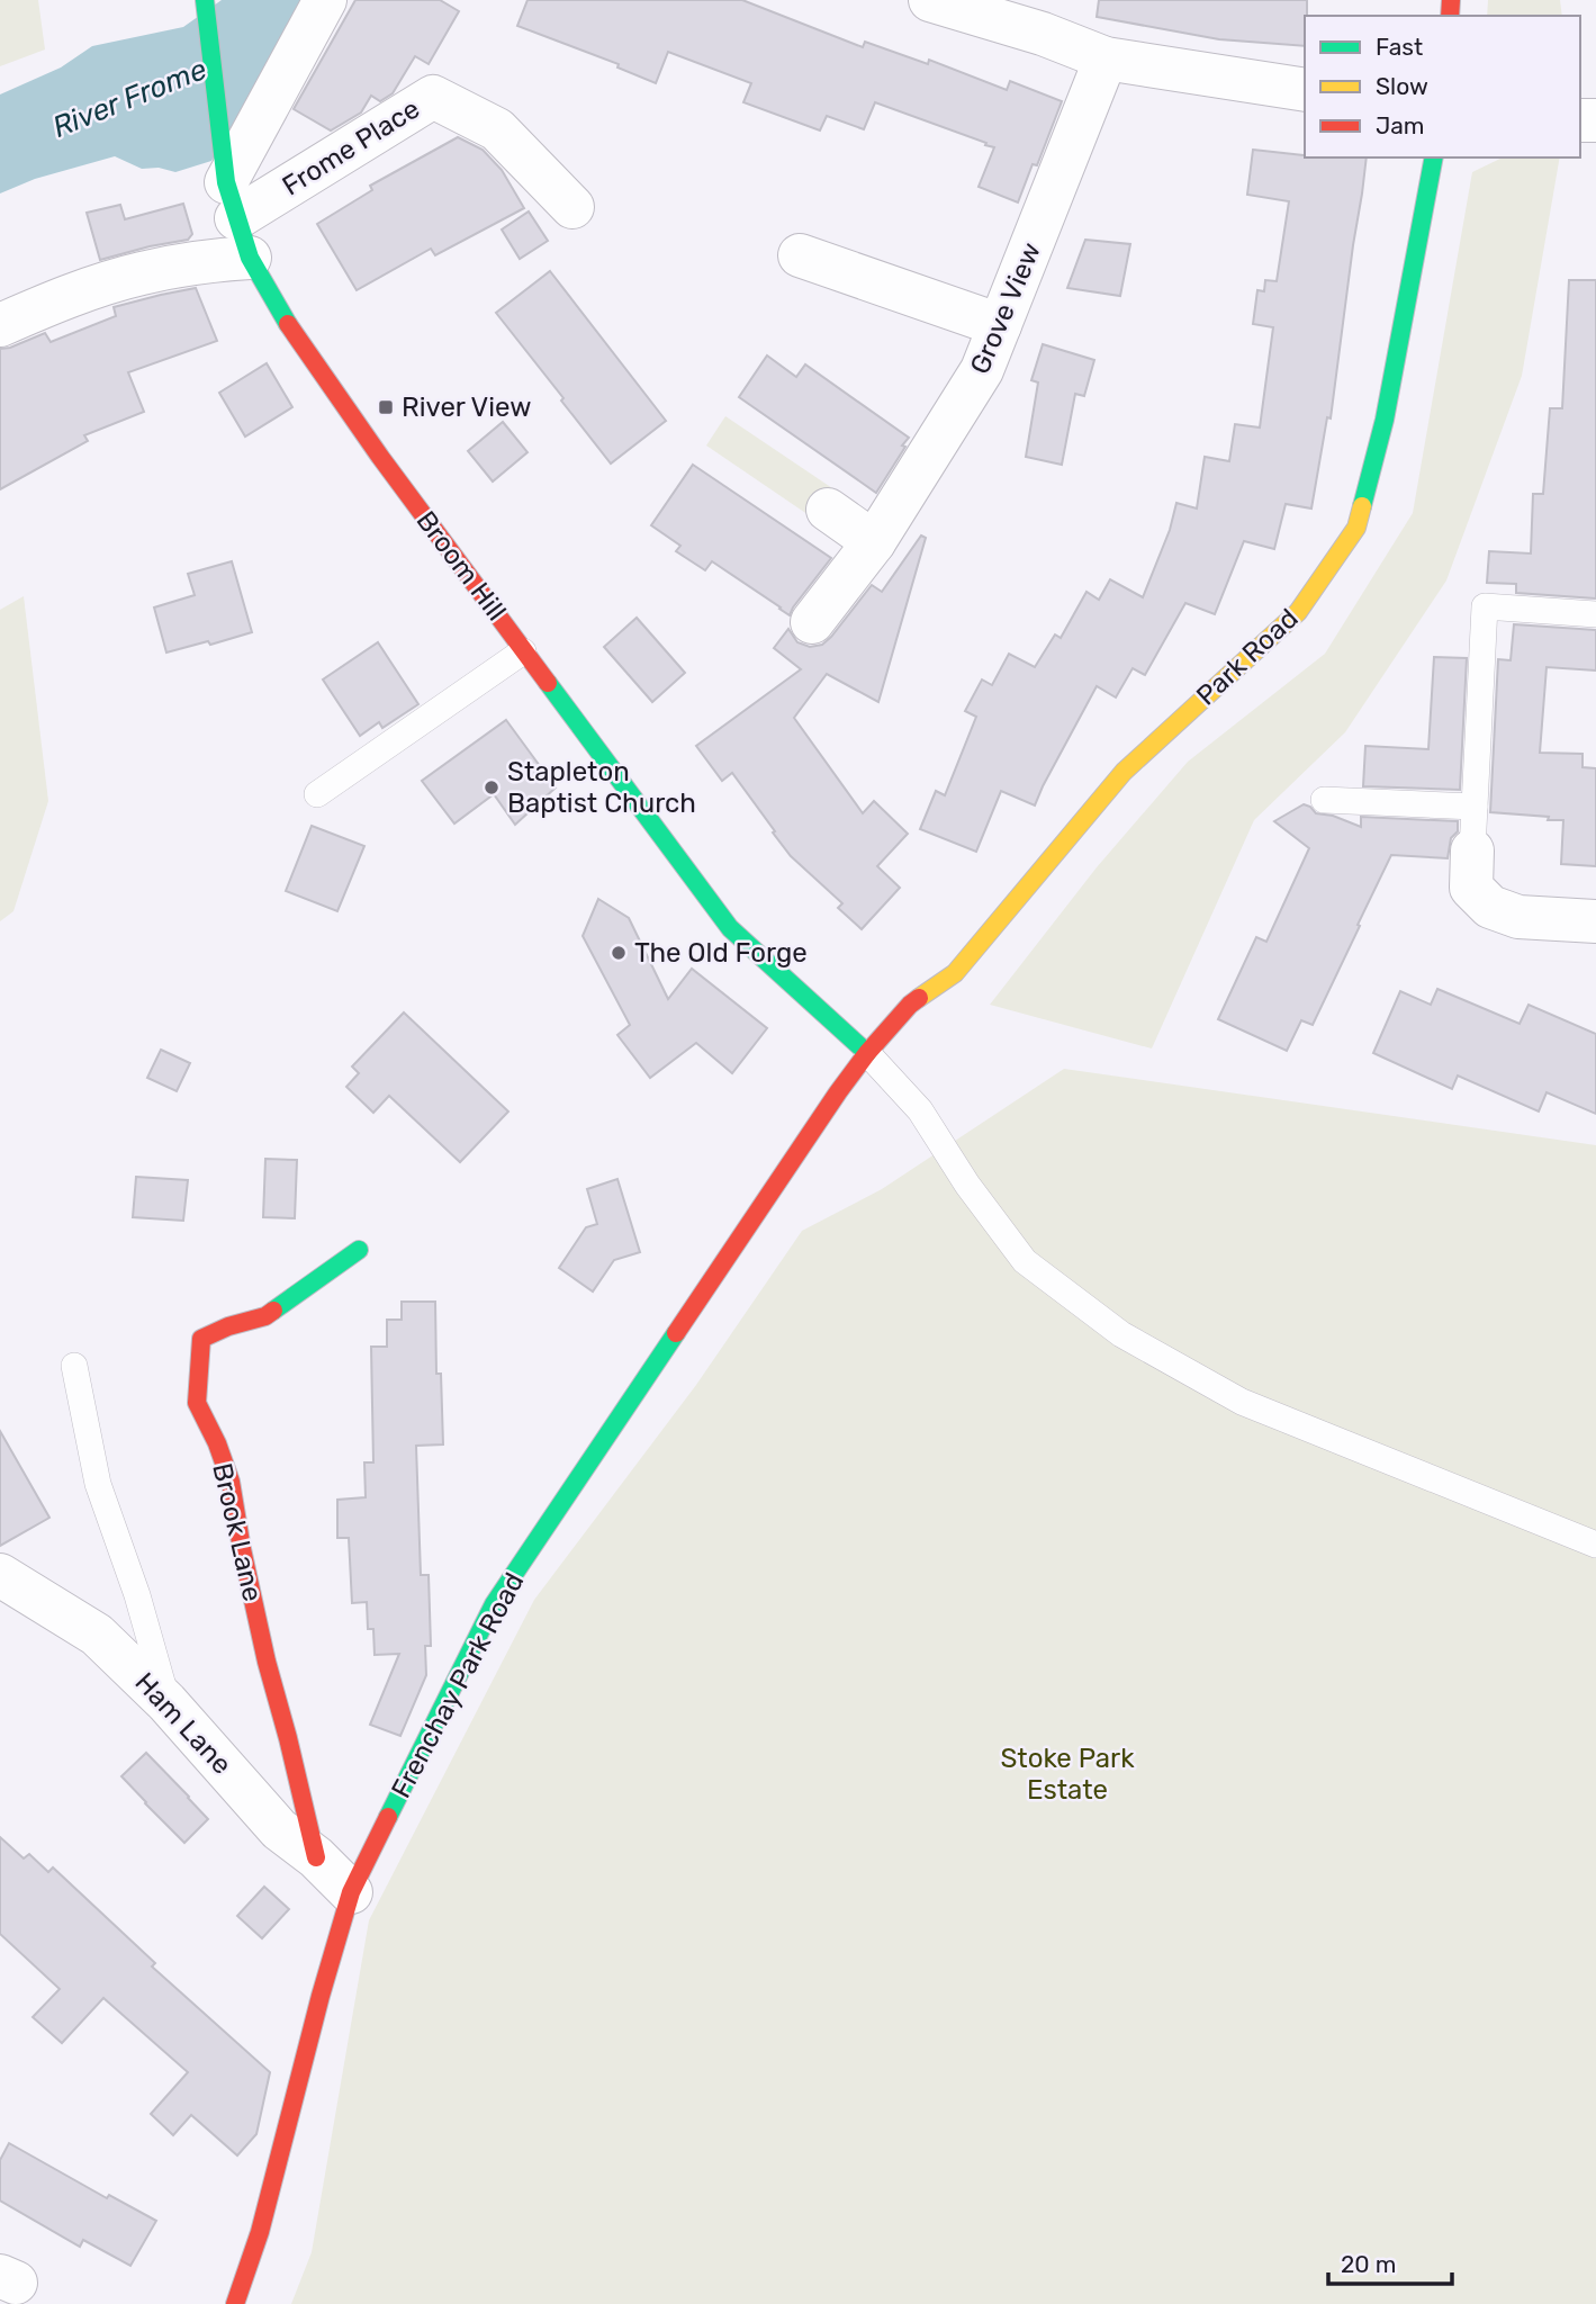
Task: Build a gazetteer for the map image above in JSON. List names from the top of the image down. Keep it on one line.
{"streets":{"main road":["Broom Hill","Park Road","Brook Lane","Frenchay Park Road"],"street":["Frome Place","Grove View","Ham Lane"]},"crossings":[["Frome Place","Broom Hill"],["Broom Hill","Park Road"],["Broom Hill","Frenchay Park Road"],["Park Road","Frenchay Park Road"],["Brook Lane","Ham Lane"],["Frenchay Park Road","Ham Lane"]],"water":["River Frome"],"parks":["Stoke Park Estate"],"places":{"transit":["River View"],"other":["Stapleton Baptist Church","The Old Forge"]},"legend":["Fast","Slow","Jam"],"scale_bar":"20 m"}
